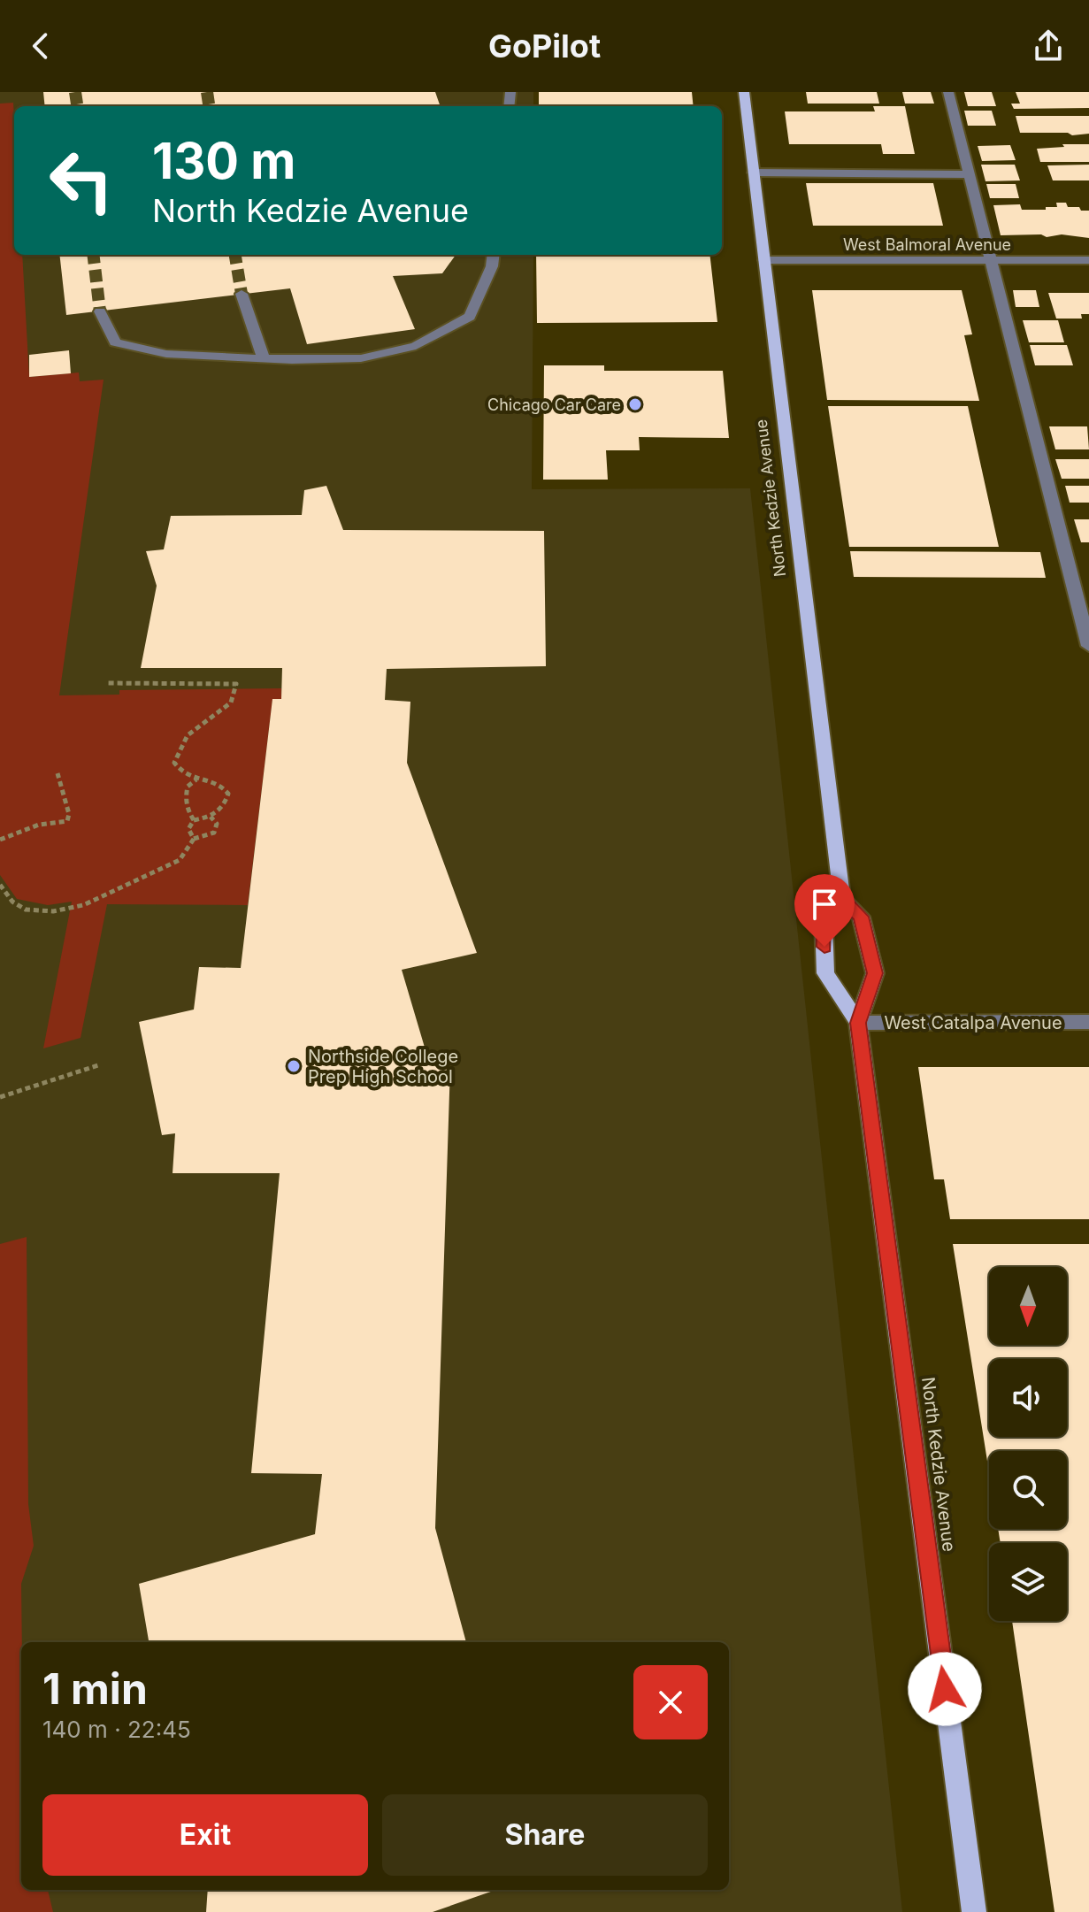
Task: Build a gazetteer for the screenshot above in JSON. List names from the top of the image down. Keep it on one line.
{"streets":{"main road":["North Kedzie Avenue"],"street":["West Balmoral Avenue","West Catalpa Avenue"]},"crossings":[["West Balmoral Avenue","North Kedzie Avenue"],["North Kedzie Avenue","West Catalpa Avenue"]],"places":["Chicago Car Care","Northside College Prep High School"],"north":"bottom","page":{"header":"GoPilot","turn":["130 m","North Kedzie Avenue"],"heading":["1 min","140 m · 22:45"],"buttons":["Exit","Share"]}}
